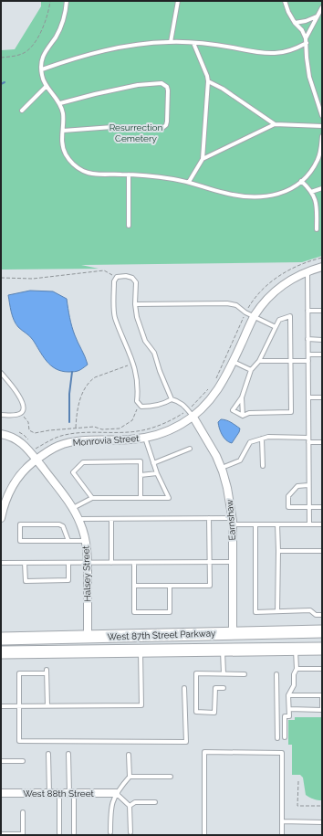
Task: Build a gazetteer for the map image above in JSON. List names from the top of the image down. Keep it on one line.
{"streets":{"main road":["West 87th Street Parkway"],"street":["Monrovia Street","Earnshaw","Halsey Street","West 88th Street"]},"crossings":[["Monrovia Street","Earnshaw"],["Monrovia Street","Halsey Street"],["Earnshaw","West 87th Street Parkway"],["Halsey Street","West 87th Street Parkway"]],"parks":["Resurrection Cemetery"]}
